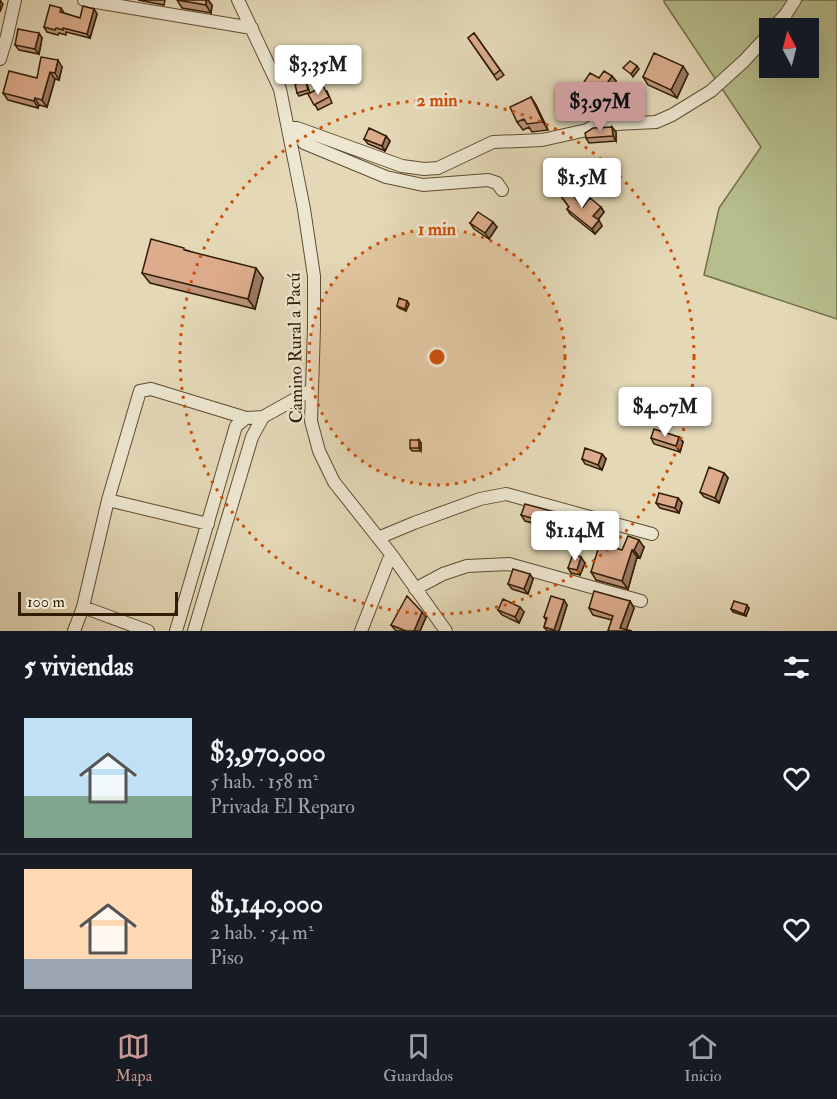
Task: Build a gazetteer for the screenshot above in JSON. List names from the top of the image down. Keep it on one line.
{"streets":{"street":["Camino Rural a Pacú"]},"scale_bar":"100 m","north":"top","page":{"price":["$3.35M","$3.97M","$1.5M","$4.07M","$1.14M"],"scale":"100 m","heading":"5 viviendas","list":[{"name":"$3,970,000","note":"5 hab. · 158 m² · Privada El Reparo"},{"name":"$1,140,000","note":"2 hab. · 54 m² · Piso"}],"tabs":["Mapa","Guardados","Inicio"]},"rings":["2 min","1 min"]}
